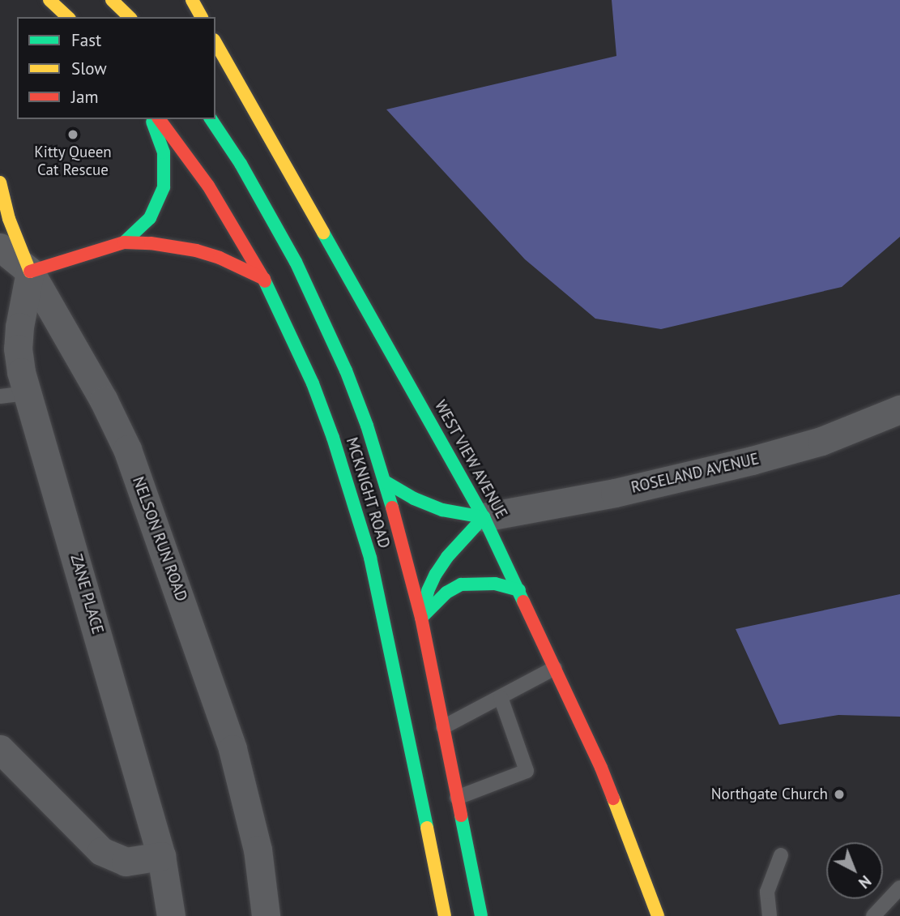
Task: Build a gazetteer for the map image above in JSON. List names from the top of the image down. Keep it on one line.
{"streets":{"main road":["WEST VIEW AVENUE","MCKNIGHT ROAD","NELSON RUN ROAD"],"street":["ROSELAND AVENUE","ZANE PLACE"]},"crossings":[["WEST VIEW AVENUE","ROSELAND AVENUE"],["NELSON RUN ROAD","ZANE PLACE"]],"places":["Kitty Queen Cat Rescue","Northgate Church"],"legend":["Fast","Slow","Jam"],"north":"bottom right"}
